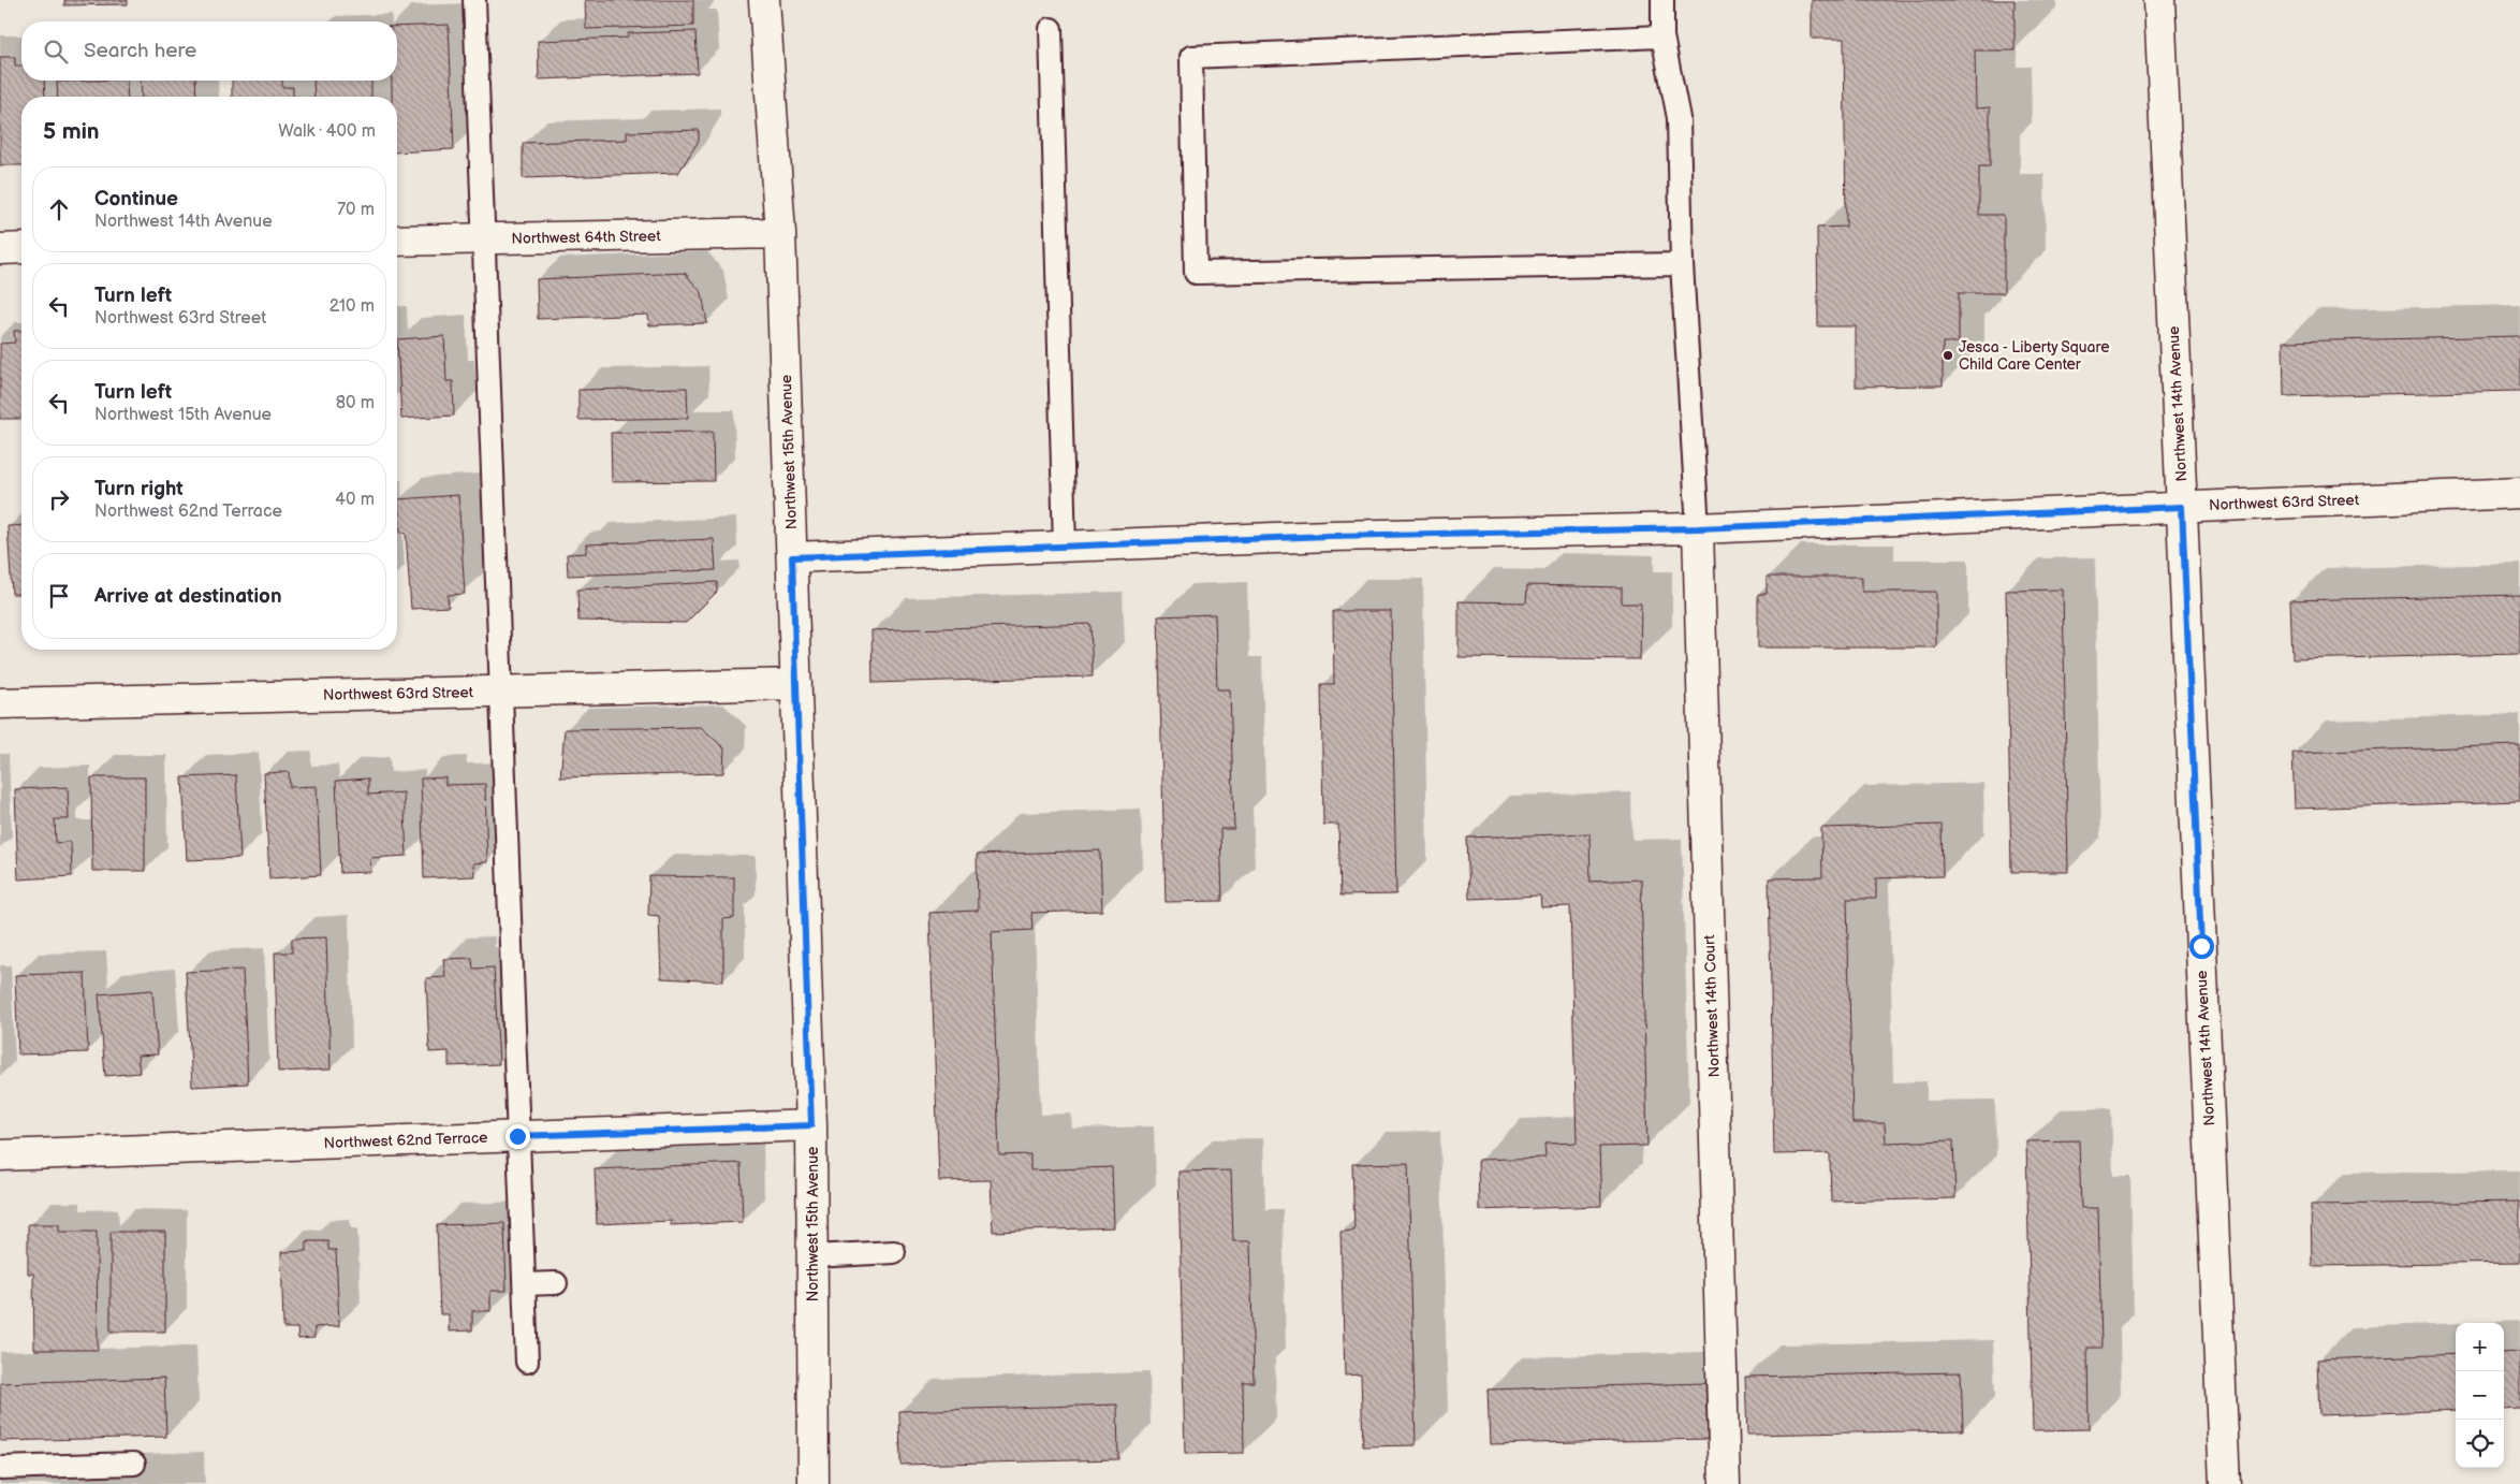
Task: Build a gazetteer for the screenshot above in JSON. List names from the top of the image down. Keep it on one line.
{"streets":{"street":["Northwest 64th Street","Northwest 14th Avenue","Northwest 15th Avenue","Northwest 63rd Street","Northwest 14th Court","Northwest 62nd Terrace"]},"crossings":[["Northwest 64th Street","Northwest 15th Avenue"],["Northwest 14th Avenue","Northwest 63rd Street"],["Northwest 15th Avenue","Northwest 63rd Street"],["Northwest 15th Avenue","Northwest 62nd Terrace"],["Northwest 63rd Street","Northwest 14th Court"]],"places":["Jesca - Liberty Square Child Care Center"],"page":{"search":"Search here","heading":["5 min","Walk · 400 m"],"list":[["Continue","Northwest 14th Avenue","70 m"],["Turn left","Northwest 63rd Street","210 m"],["Turn left","Northwest 15th Avenue","80 m"],["Turn right","Northwest 62nd Terrace","40 m"],"Arrive at destination"],"map_buttons":["+","−"]}}
